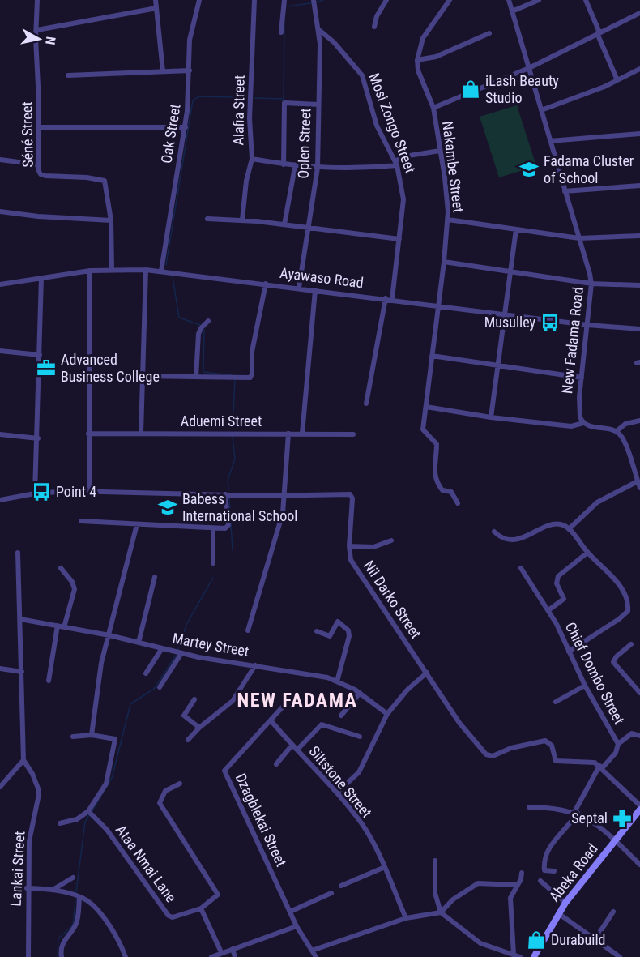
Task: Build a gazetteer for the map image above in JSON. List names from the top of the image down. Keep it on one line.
{"streets":{"street":["Alafia Street","Mosi Zongo Street","Oak Street","Séné Street","Oplen Street","Nakambe Street","Ayawaso Road","New Fadama Road","Aduemi Street","Nii Darko Street","Martey Street","Chief Dombo Street","Siltstone Street","Dzagblekai Street","Ataa Nmai Lane","Lankai Street","Abeka Road"]},"crossings":[["Mosi Zongo Street","Oplen Street"],["Mosi Zongo Street","Ayawaso Road"],["Oak Street","Ayawaso Road"],["Séné Street","Ayawaso Road"],["Oplen Street","Ayawaso Road"],["Nakambe Street","Ayawaso Road"],["Ayawaso Road","New Fadama Road"],["Nii Darko Street","Chief Dombo Street"],["Martey Street","Lankai Street"],["Siltstone Street","Dzagblekai Street"]],"districts":["NEW FADAMA"],"places":{"shop":["iLash Beauty Studio","Durabuild"],"school or university":["Fadama Cluster of School","Babess International School"],"bus stop":["Musulley","Point 4"],"office":["Advanced Business College"],"pharmacy":["Septal"]},"north":"right"}
